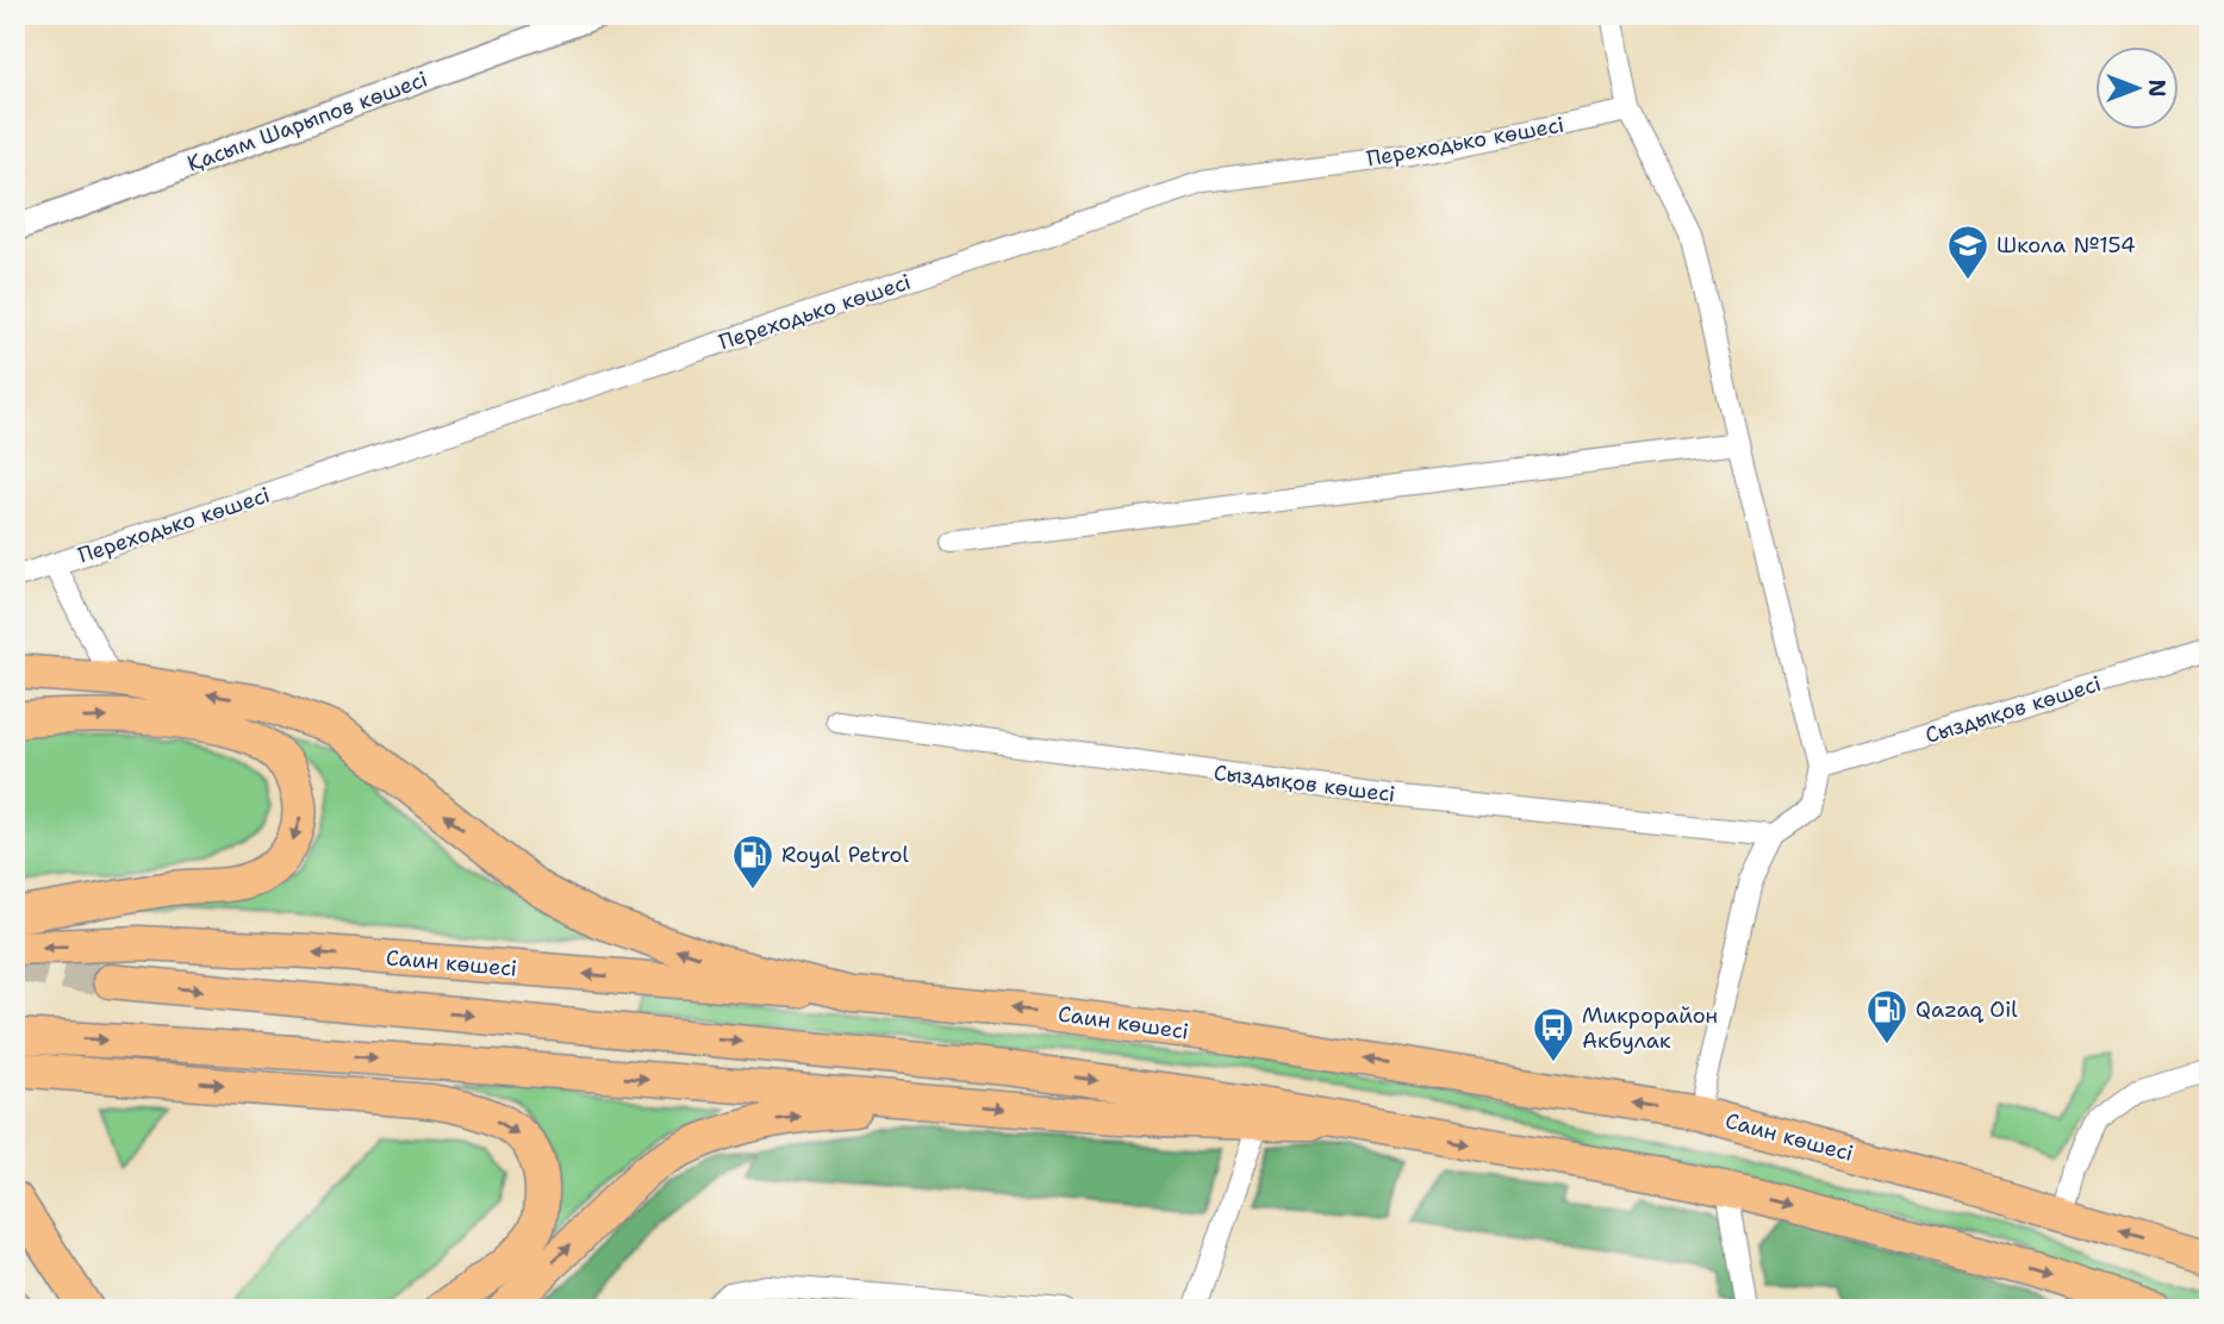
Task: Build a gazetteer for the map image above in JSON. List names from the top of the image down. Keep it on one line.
{"streets":{"main road":["Саин көшесі"],"street":["Қасым Шарыпов көшесі","Переходько көшесі","Сыздықов көшесі"]},"places":{"school or university":["Школа №154"],"fuel station":["Royal Petrol","Qazaq Oil"],"bus stop":["Микрорайон Акбулак"]},"north":"right"}
